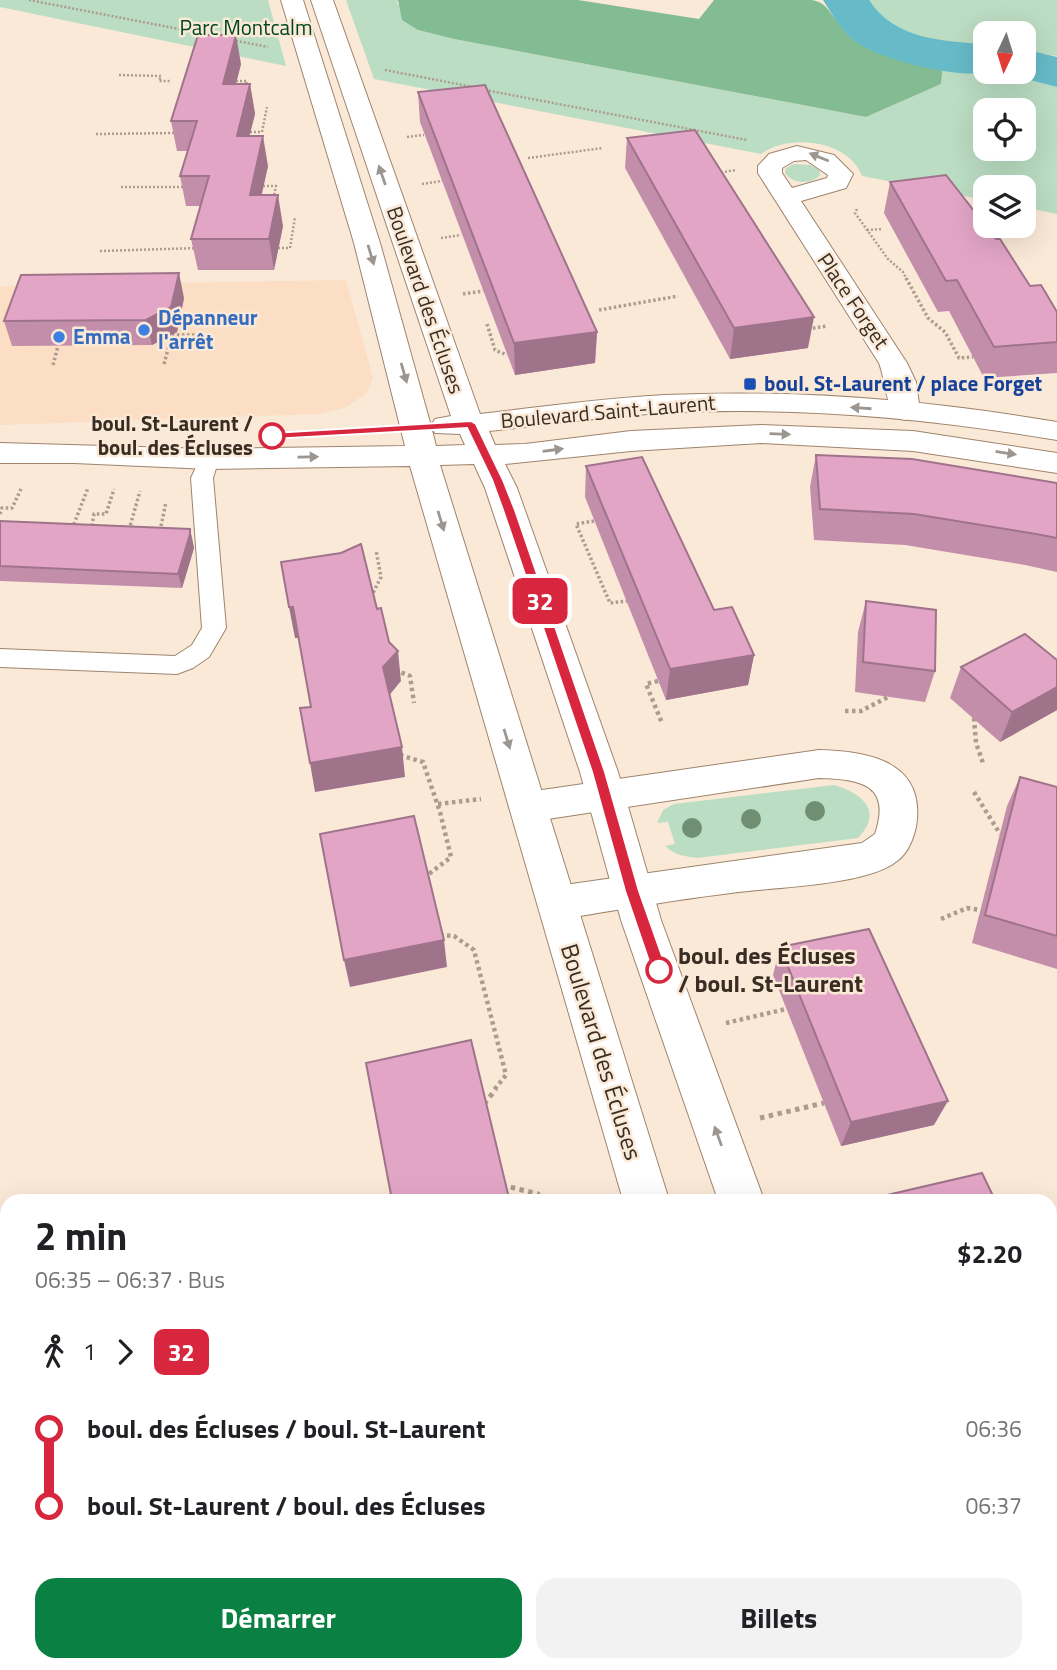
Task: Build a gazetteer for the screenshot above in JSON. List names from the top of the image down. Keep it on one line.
{"streets":{"street":["Boulevard des Écluses","Place Forget","Boulevard Saint-Laurent"]},"crossings":[["Boulevard des Écluses","Boulevard Saint-Laurent"],["Place Forget","Boulevard Saint-Laurent"]],"parks":["Parc Montcalm"],"places":{"other":["Dépanneur l'arrêt","Emma","boul. St-Laurent / boul. des Écluses","boul. des Écluses / boul. St-Laurent"],"transit":["boul. St-Laurent / place Forget"]},"lines":["bus line 32"],"north":"bottom","page":{"on_map":"32","heading":["2 min","06:35 – 06:37 · Bus","$2.20"],"legs":["1","32"],"list":[{"name":"boul. des Écluses / boul. St-Laurent","value":"06:36"},{"name":"boul. St-Laurent / boul. des Écluses","value":"06:37"}],"buttons":["Démarrer","Billets"]}}
